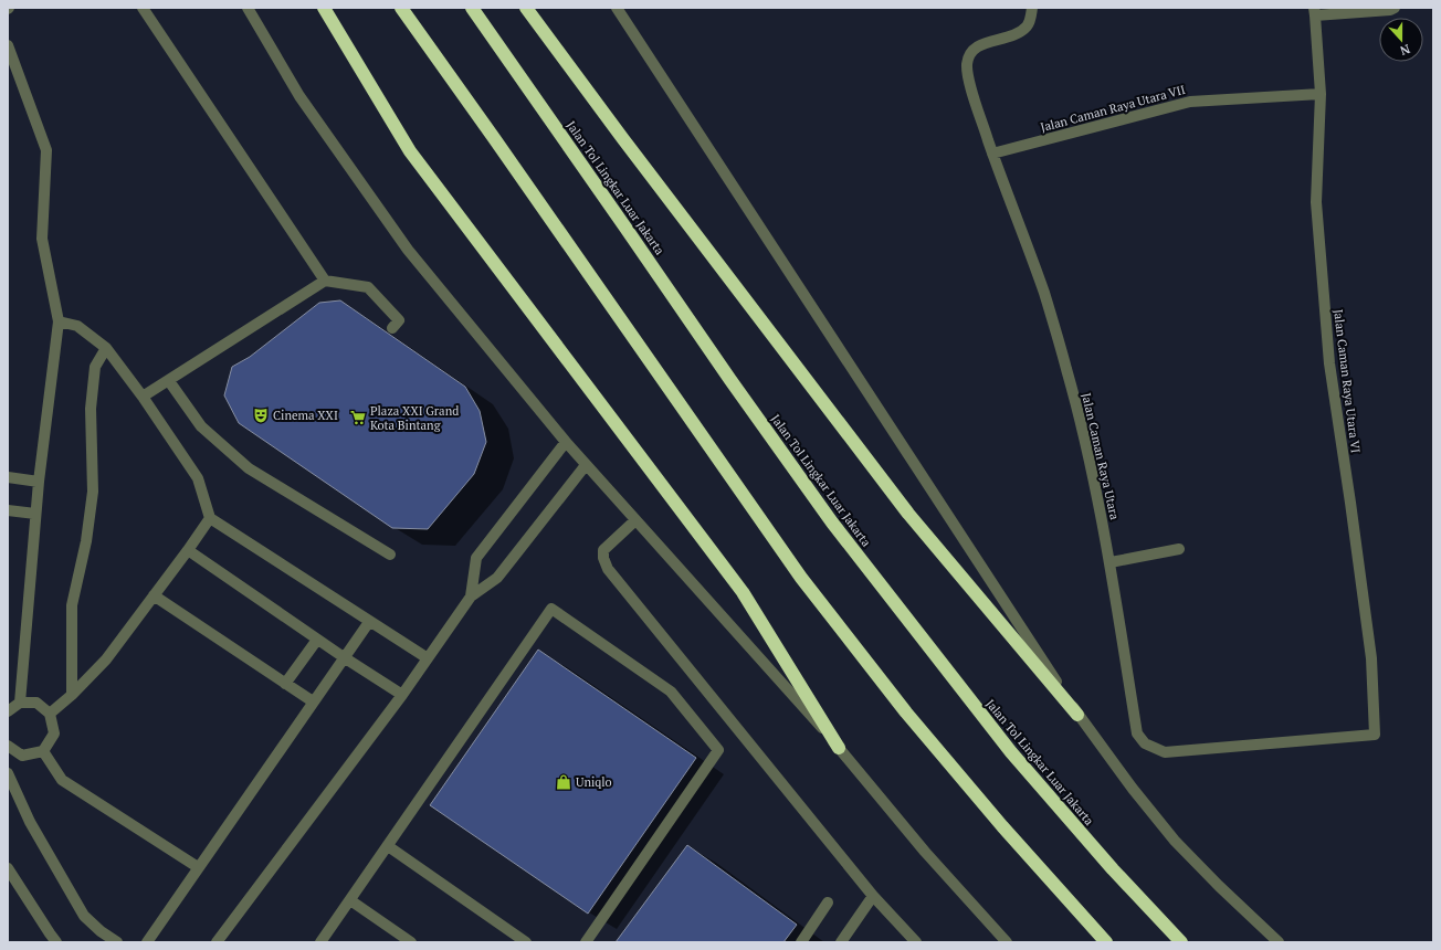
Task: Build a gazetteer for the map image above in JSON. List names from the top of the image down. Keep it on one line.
{"streets":{"highway":["Jalan Tol Lingkar Luar Jakarta"],"street":["Jalan Caman Raya Utara VII","Jalan Caman Raya Utara VI","Jalan Caman Raya Utara"]},"crossings":[["Jalan Caman Raya Utara VII","Jalan Caman Raya Utara VI"],["Jalan Caman Raya Utara VII","Jalan Caman Raya Utara"],["Jalan Caman Raya Utara VI","Jalan Caman Raya Utara"]],"places":{"theatre":["Cinema XXI"],"supermarket":["Plaza XXI Grand Kota Bintang"],"shop":["Uniqlo"]},"north":"bottom"}
